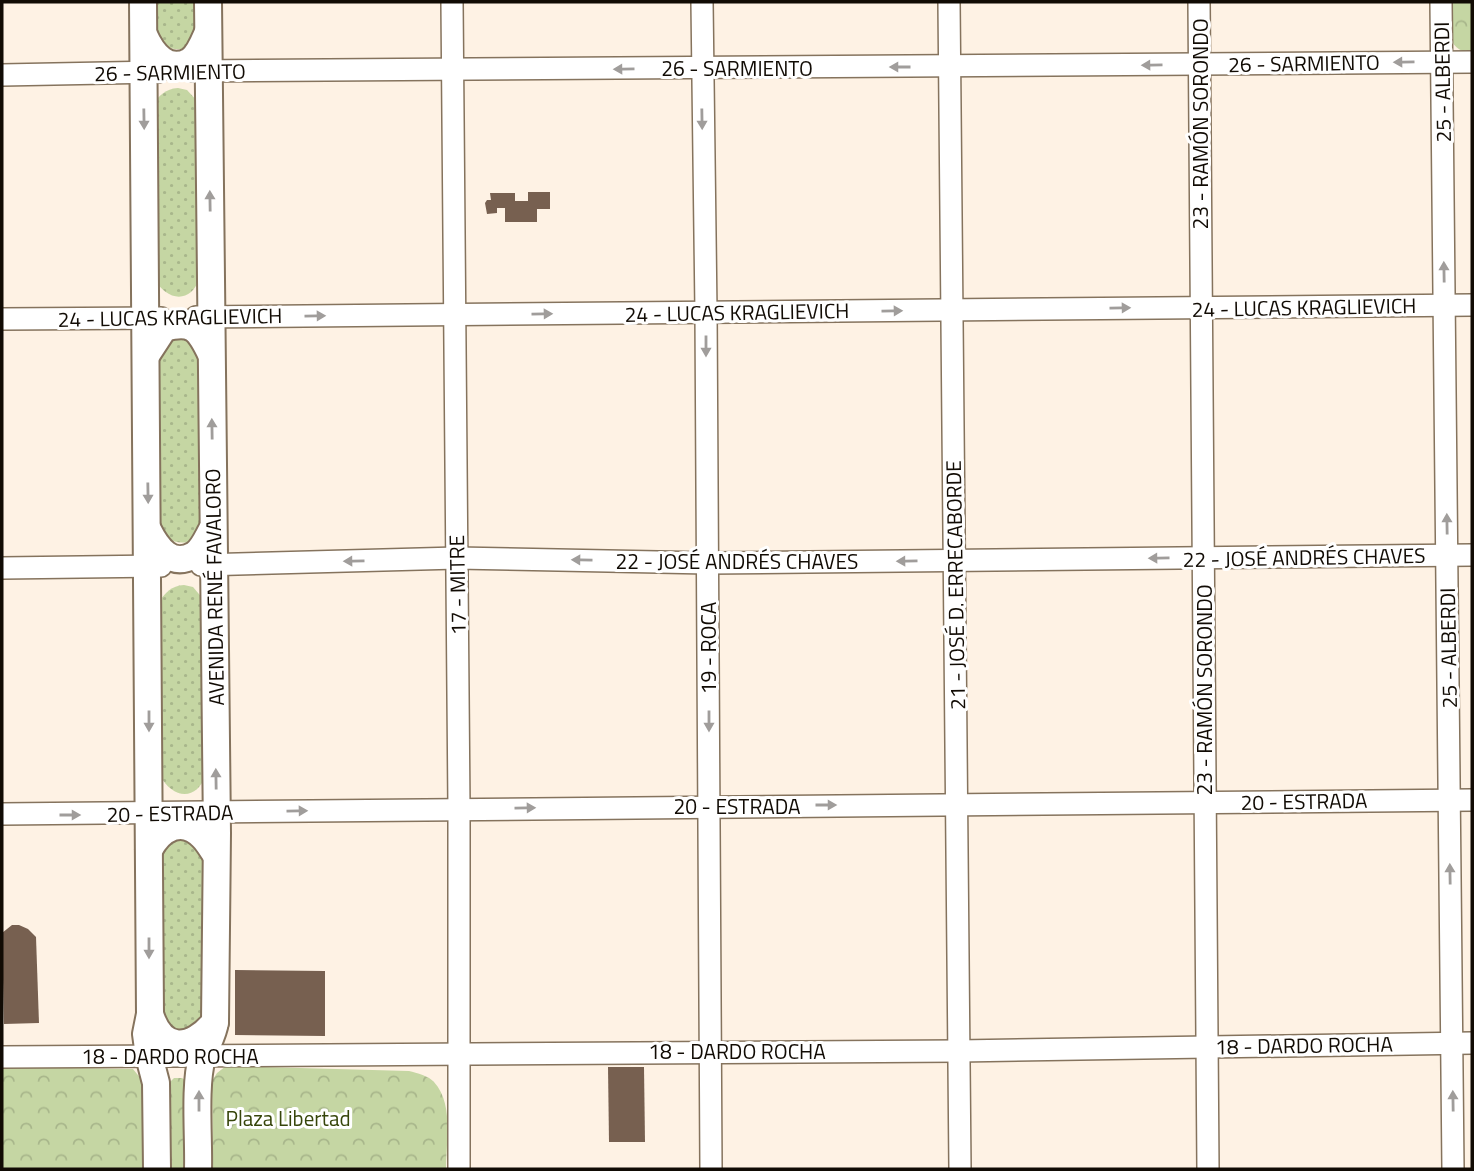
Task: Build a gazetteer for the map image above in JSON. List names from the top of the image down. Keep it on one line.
{"streets":{"main road":["AVENIDA RENÉ FAVALORO"],"street":["26 - SARMIENTO","25 - ALBERDI","23 - RAMÓN SORONDO","24 - LUCAS KRAGLIEVICH","22 - JOSÉ ANDRÉS CHAVES","17 - MITRE","21 - JOSÉ D. ERRECABORDE","19 - ROCA","20 - ESTRADA","18 - DARDO ROCHA"]},"crossings":[["26 - SARMIENTO","25 - ALBERDI"],["26 - SARMIENTO","23 - RAMÓN SORONDO"],["26 - SARMIENTO","17 - MITRE"],["26 - SARMIENTO","21 - JOSÉ D. ERRECABORDE"],["26 - SARMIENTO","AVENIDA RENÉ FAVALORO"],["26 - SARMIENTO","19 - ROCA"],["25 - ALBERDI","24 - LUCAS KRAGLIEVICH"],["25 - ALBERDI","22 - JOSÉ ANDRÉS CHAVES"],["25 - ALBERDI","20 - ESTRADA"],["25 - ALBERDI","18 - DARDO ROCHA"],["23 - RAMÓN SORONDO","24 - LUCAS KRAGLIEVICH"],["23 - RAMÓN SORONDO","22 - JOSÉ ANDRÉS CHAVES"],["23 - RAMÓN SORONDO","20 - ESTRADA"],["23 - RAMÓN SORONDO","18 - DARDO ROCHA"],["24 - LUCAS KRAGLIEVICH","17 - MITRE"],["24 - LUCAS KRAGLIEVICH","21 - JOSÉ D. ERRECABORDE"],["24 - LUCAS KRAGLIEVICH","AVENIDA RENÉ FAVALORO"],["24 - LUCAS KRAGLIEVICH","19 - ROCA"],["22 - JOSÉ ANDRÉS CHAVES","17 - MITRE"],["22 - JOSÉ ANDRÉS CHAVES","21 - JOSÉ D. ERRECABORDE"],["22 - JOSÉ ANDRÉS CHAVES","AVENIDA RENÉ FAVALORO"],["22 - JOSÉ ANDRÉS CHAVES","19 - ROCA"],["17 - MITRE","20 - ESTRADA"],["17 - MITRE","18 - DARDO ROCHA"],["21 - JOSÉ D. ERRECABORDE","20 - ESTRADA"],["21 - JOSÉ D. ERRECABORDE","18 - DARDO ROCHA"],["AVENIDA RENÉ FAVALORO","20 - ESTRADA"],["AVENIDA RENÉ FAVALORO","18 - DARDO ROCHA"],["19 - ROCA","20 - ESTRADA"],["19 - ROCA","18 - DARDO ROCHA"]],"one_way":["26 - SARMIENTO","25 - ALBERDI","24 - LUCAS KRAGLIEVICH","22 - JOSÉ ANDRÉS CHAVES","19 - ROCA","20 - ESTRADA"],"parks":["Plaza Libertad"]}
